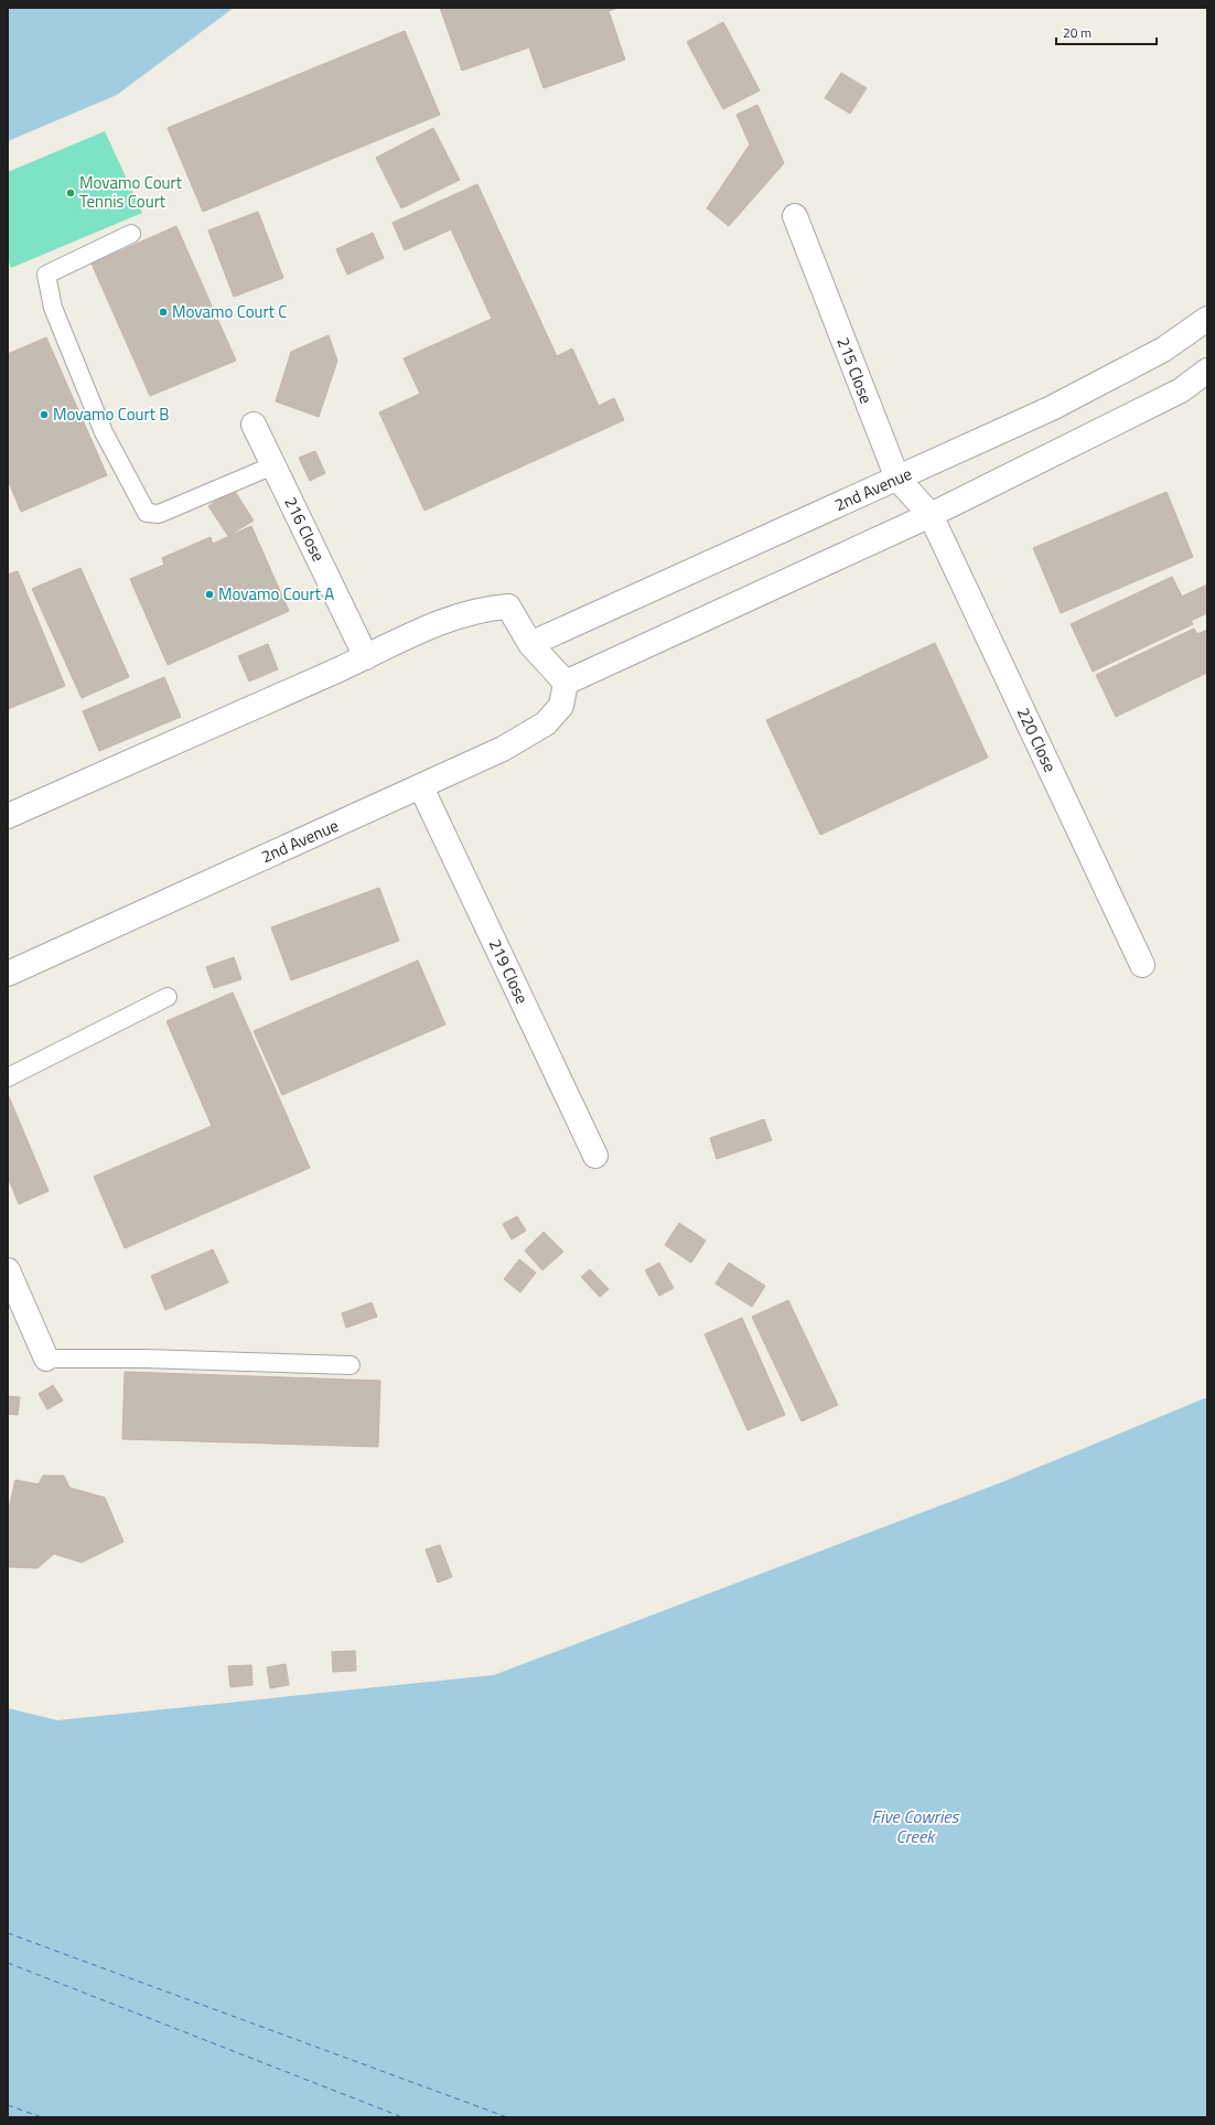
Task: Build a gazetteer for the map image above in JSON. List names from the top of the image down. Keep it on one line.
{"streets":{"street":["215 Close","2nd Avenue","216 Close","220 Close","219 Close"]},"crossings":[["215 Close","2nd Avenue"],["215 Close","220 Close"],["2nd Avenue","219 Close"]],"water":["Five Cowries Creek"],"places":["Movamo Court Tennis Court","Movamo Court C","Movamo Court B","Movamo Court A"],"scale_bar":"20 m"}
